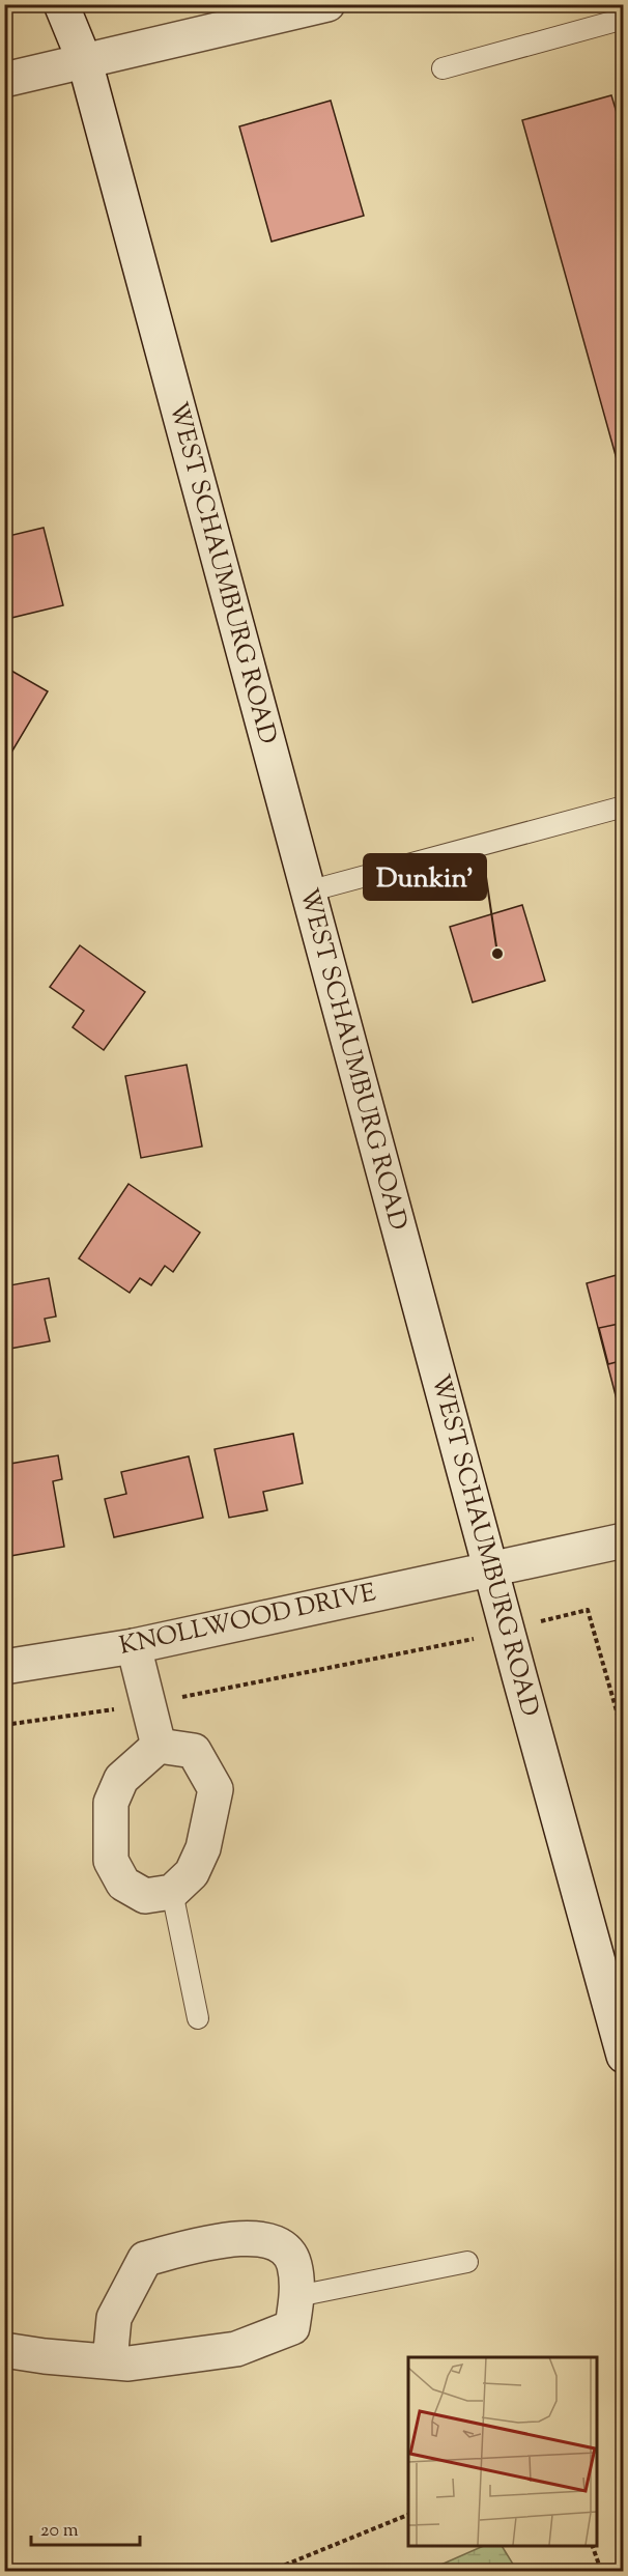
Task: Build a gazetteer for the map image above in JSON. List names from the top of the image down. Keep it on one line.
{"streets":{"main road":["WEST SCHAUMBURG ROAD","KNOLLWOOD DRIVE"]},"crossings":[["WEST SCHAUMBURG ROAD","KNOLLWOOD DRIVE"]],"places":["Dunkin'"],"scale_bar":"20 m"}
